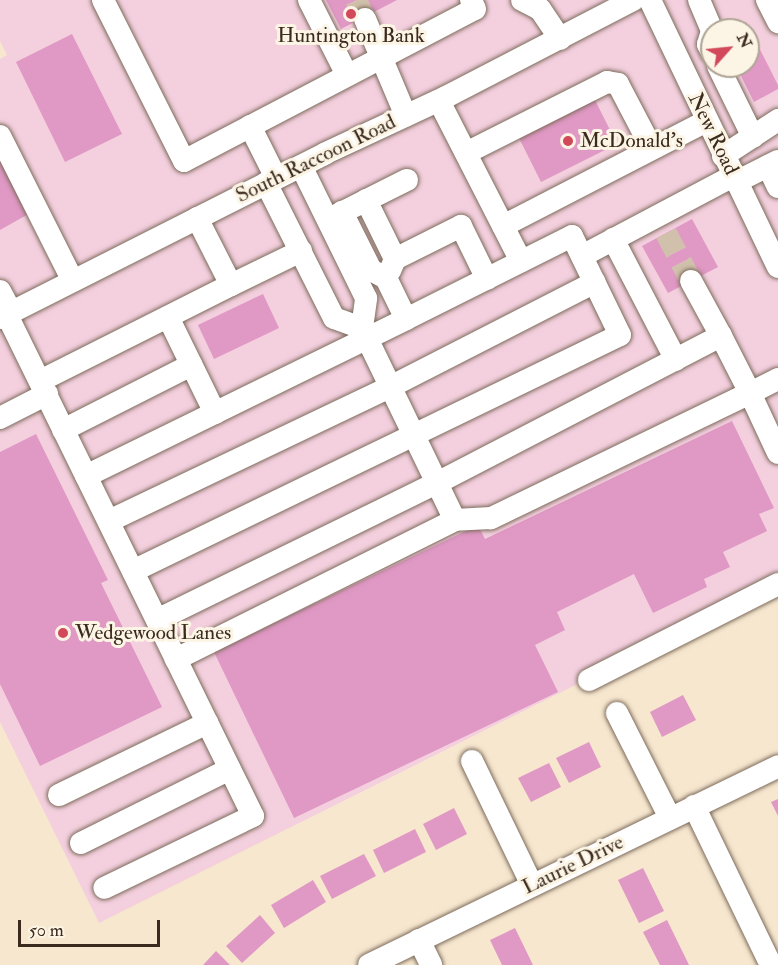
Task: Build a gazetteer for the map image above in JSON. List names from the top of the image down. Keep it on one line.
{"streets":{"street":["New Road","South Raccoon Road","Laurie Drive"]},"places":["Huntington Bank","McDonald's","Wedgewood Lanes"],"scale_bar":"50 m","north":"top right"}
